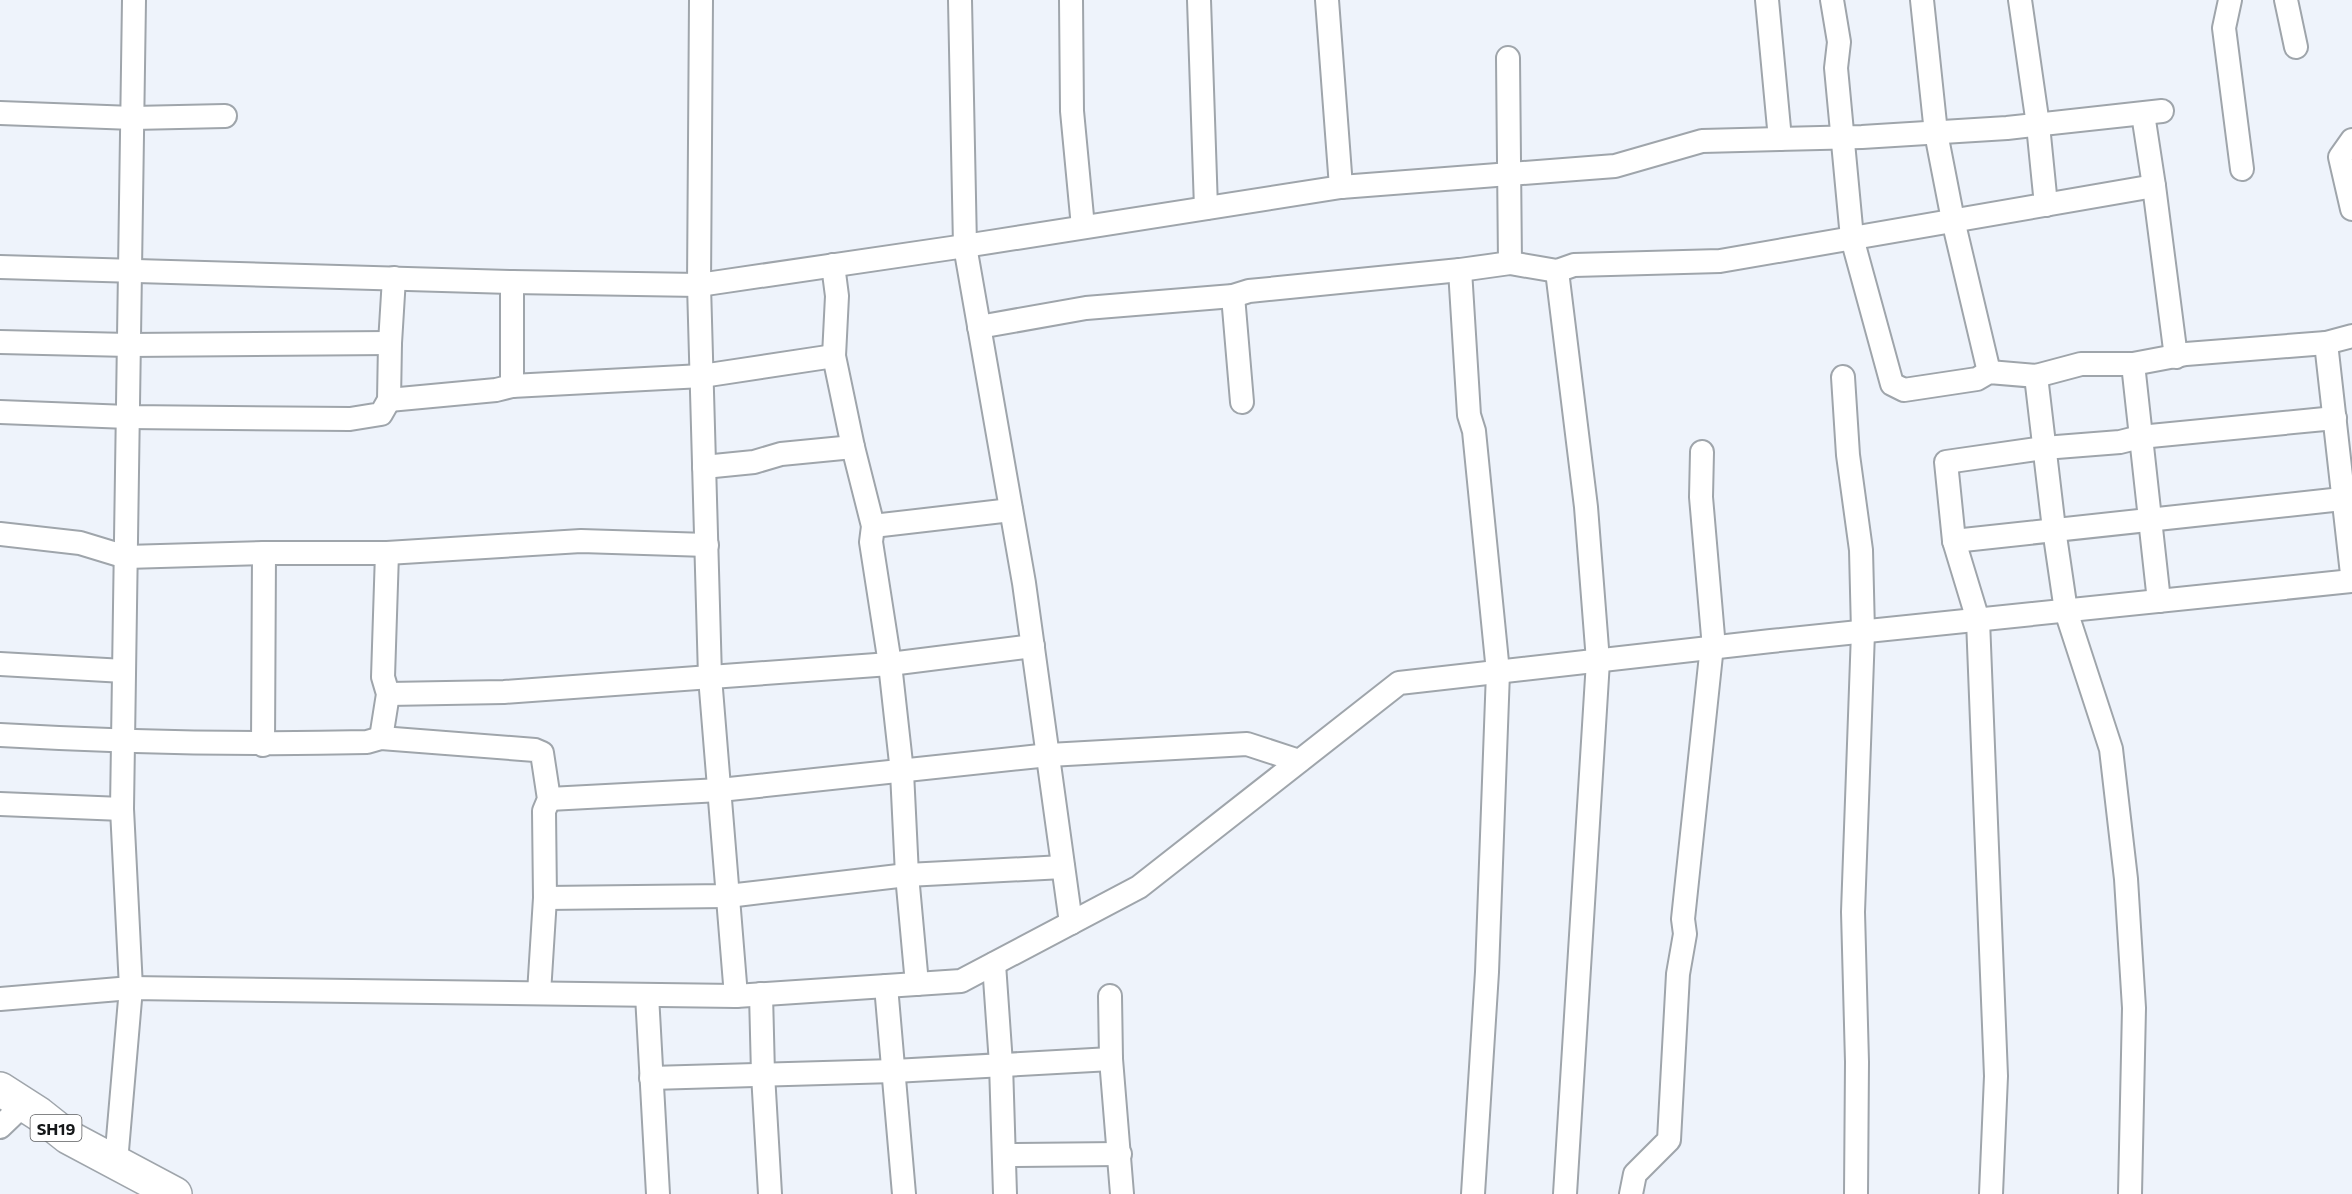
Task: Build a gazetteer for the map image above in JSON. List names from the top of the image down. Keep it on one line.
{"streets":{"main road":["SH19"]}}
